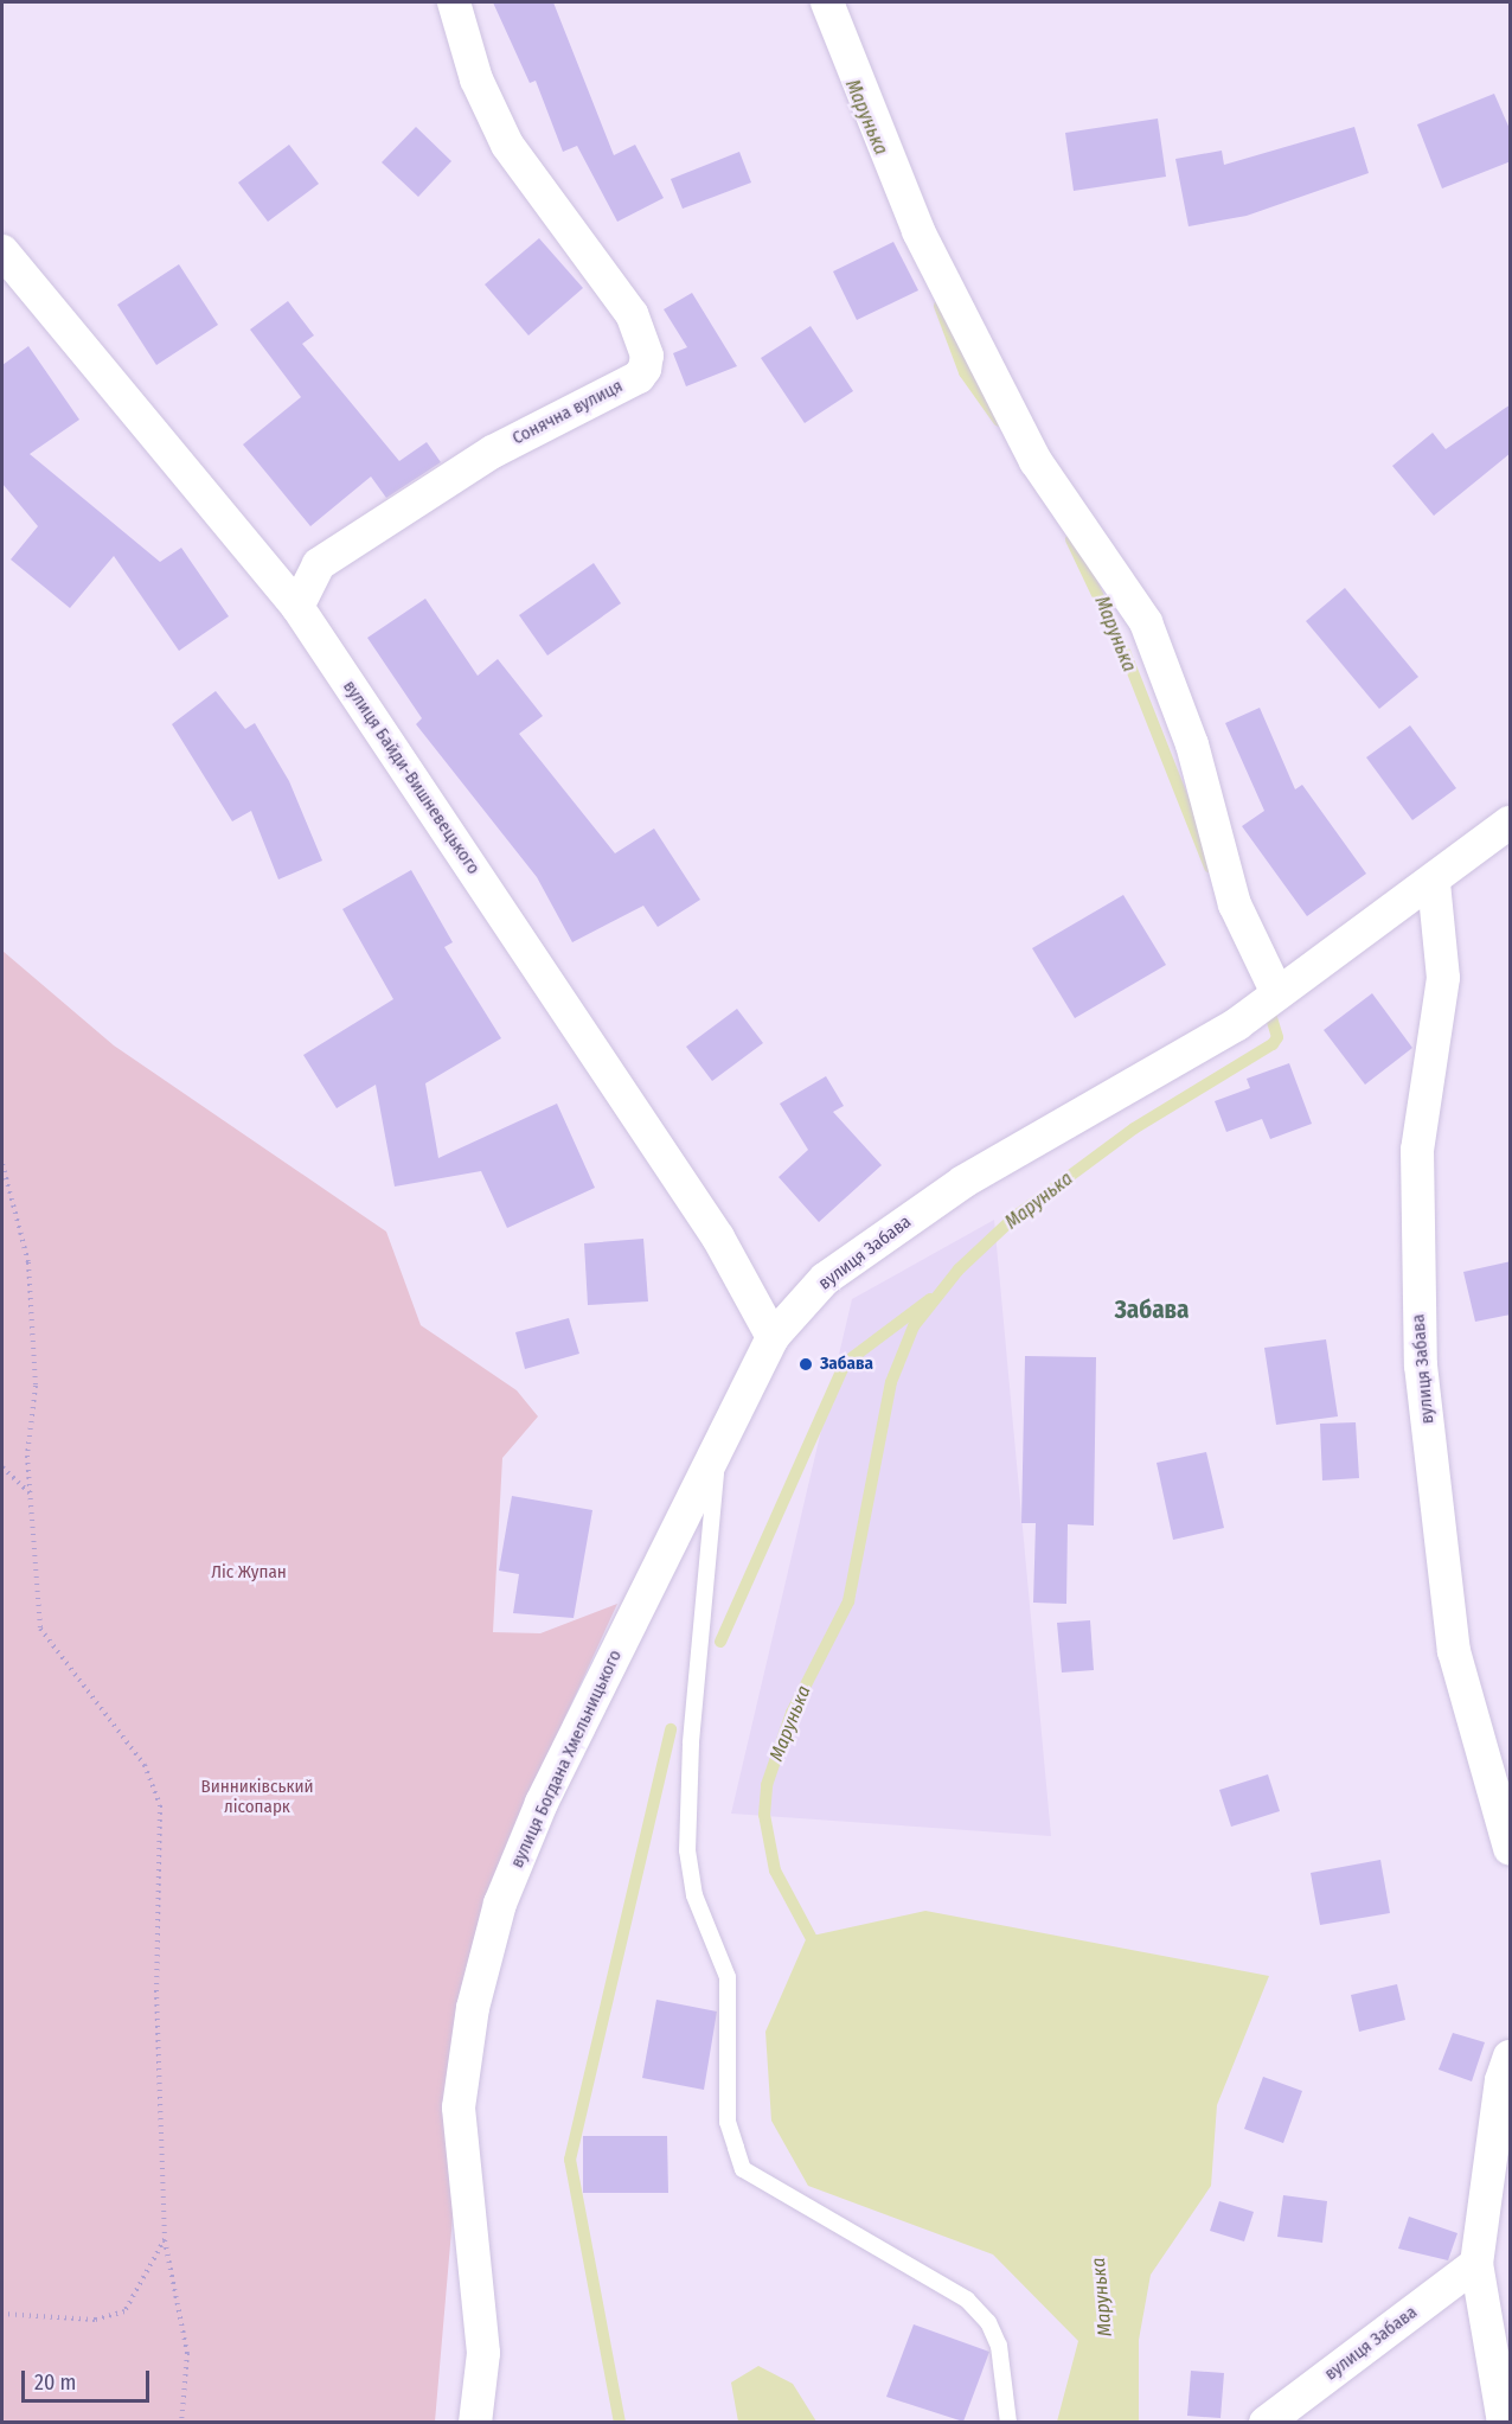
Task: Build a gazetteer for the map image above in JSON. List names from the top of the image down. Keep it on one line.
{"streets":{"street":["Сонячна вулиця","вулиця Байди-Вишневецького","вулиця Забава","вулиця Богдана Хмельницького"]},"crossings":[["Сонячна вулиця","вулиця Байди-Вишневецького"],["вулиця Байди-Вишневецького","вулиця Забава"],["вулиця Байди-Вишневецького","вулиця Богдана Хмельницького"],["вулиця Забава","вулиця Богдана Хмельницького"]],"districts":["Забава"],"water":["Марунька"],"parks":["Ліс Жупан","Винниківський лісопарк"],"places":["Забава"],"scale_bar":"20 m"}
